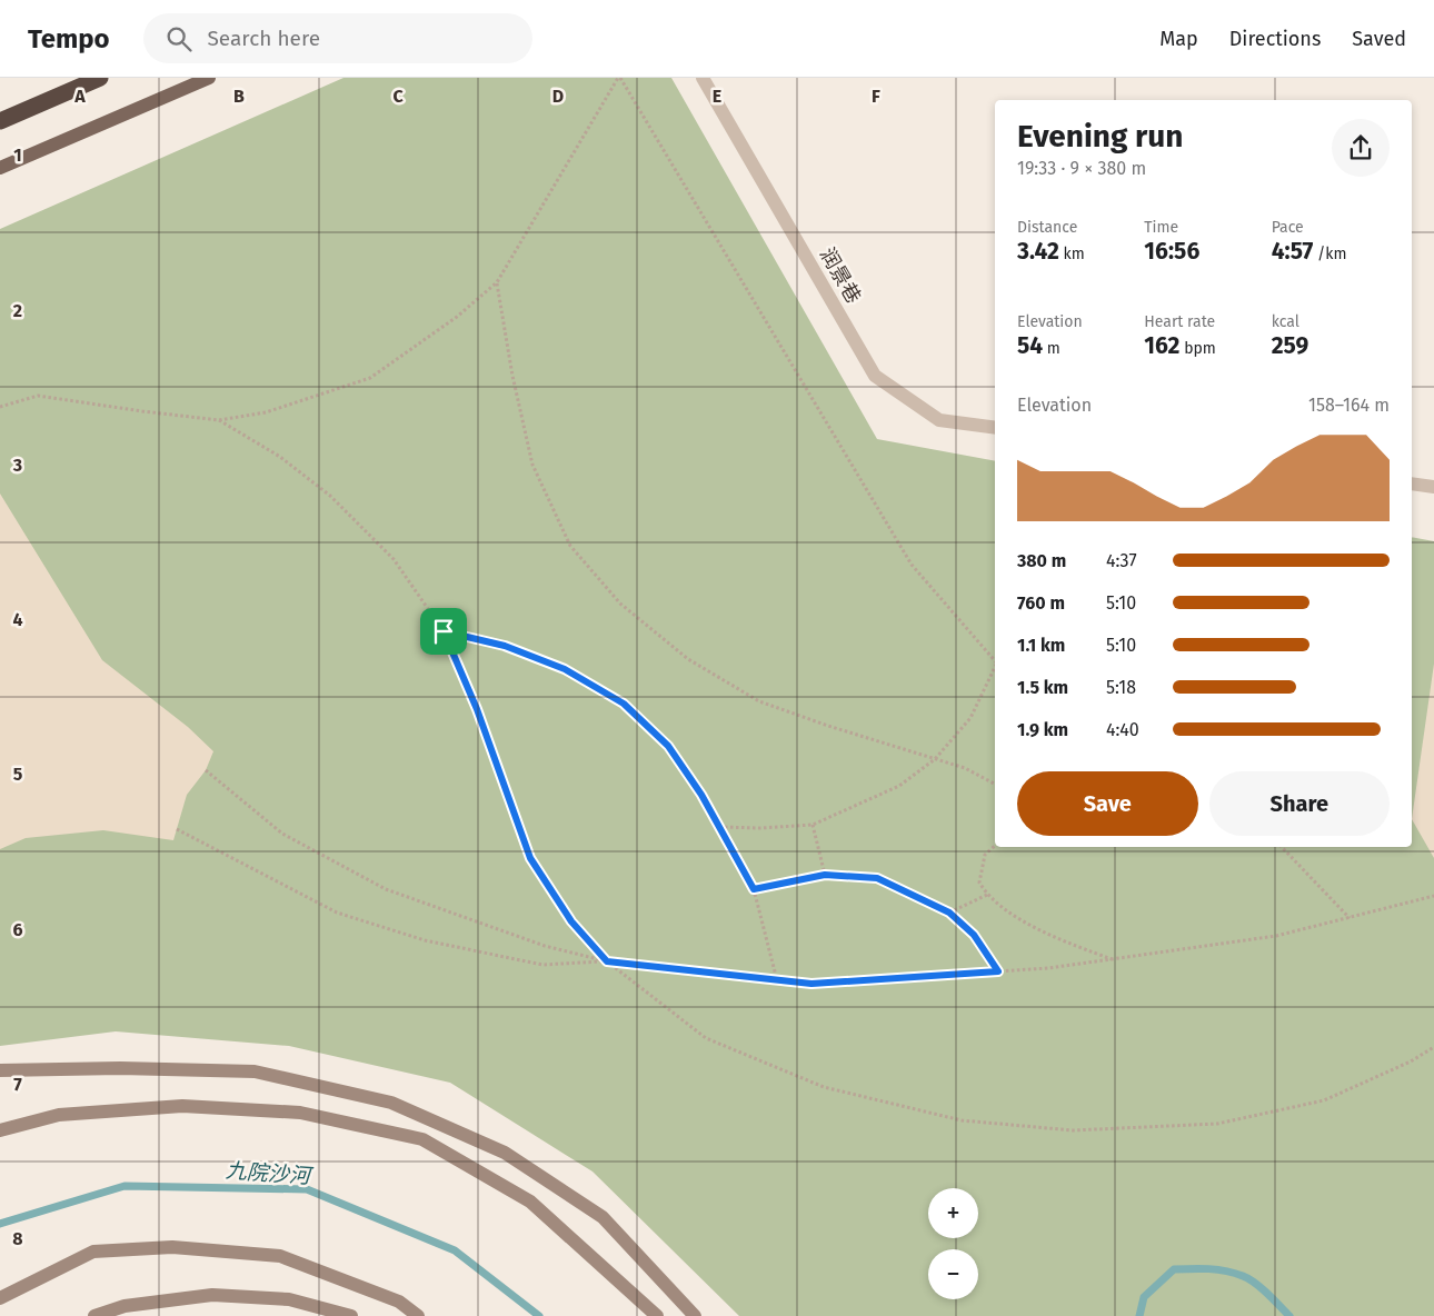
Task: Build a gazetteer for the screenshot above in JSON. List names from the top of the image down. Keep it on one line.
{"streets":{"street":["润景巷"]},"water":["九院沙河"],"page":{"header":"Tempo","search":"Search here","nav":["Map","Directions","Saved"],"heading":["Evening run","19:33 · 9 × 380 m"],"stats":[["Distance","3.42 km"],["Time","16:56"],["Pace","4:57 /km"],["Elevation","54 m"],["Heart rate","162 bpm"],["kcal","259"]],"chart":["Elevation","158–164 m"],"list":[{"name":"380 m","note":"4:37"},{"name":"760 m","note":"5:10"},{"name":"1.1 km","note":"5:10"},{"name":"1.5 km","note":"5:18"},{"name":"1.9 km","note":"4:40"}],"buttons":["Save","Share"],"map_buttons":["+","−"]},"grid":{"columns":["A","B","C","D","E","F"],"rows":["1","2","3","4","5","6","7","8"]}}
